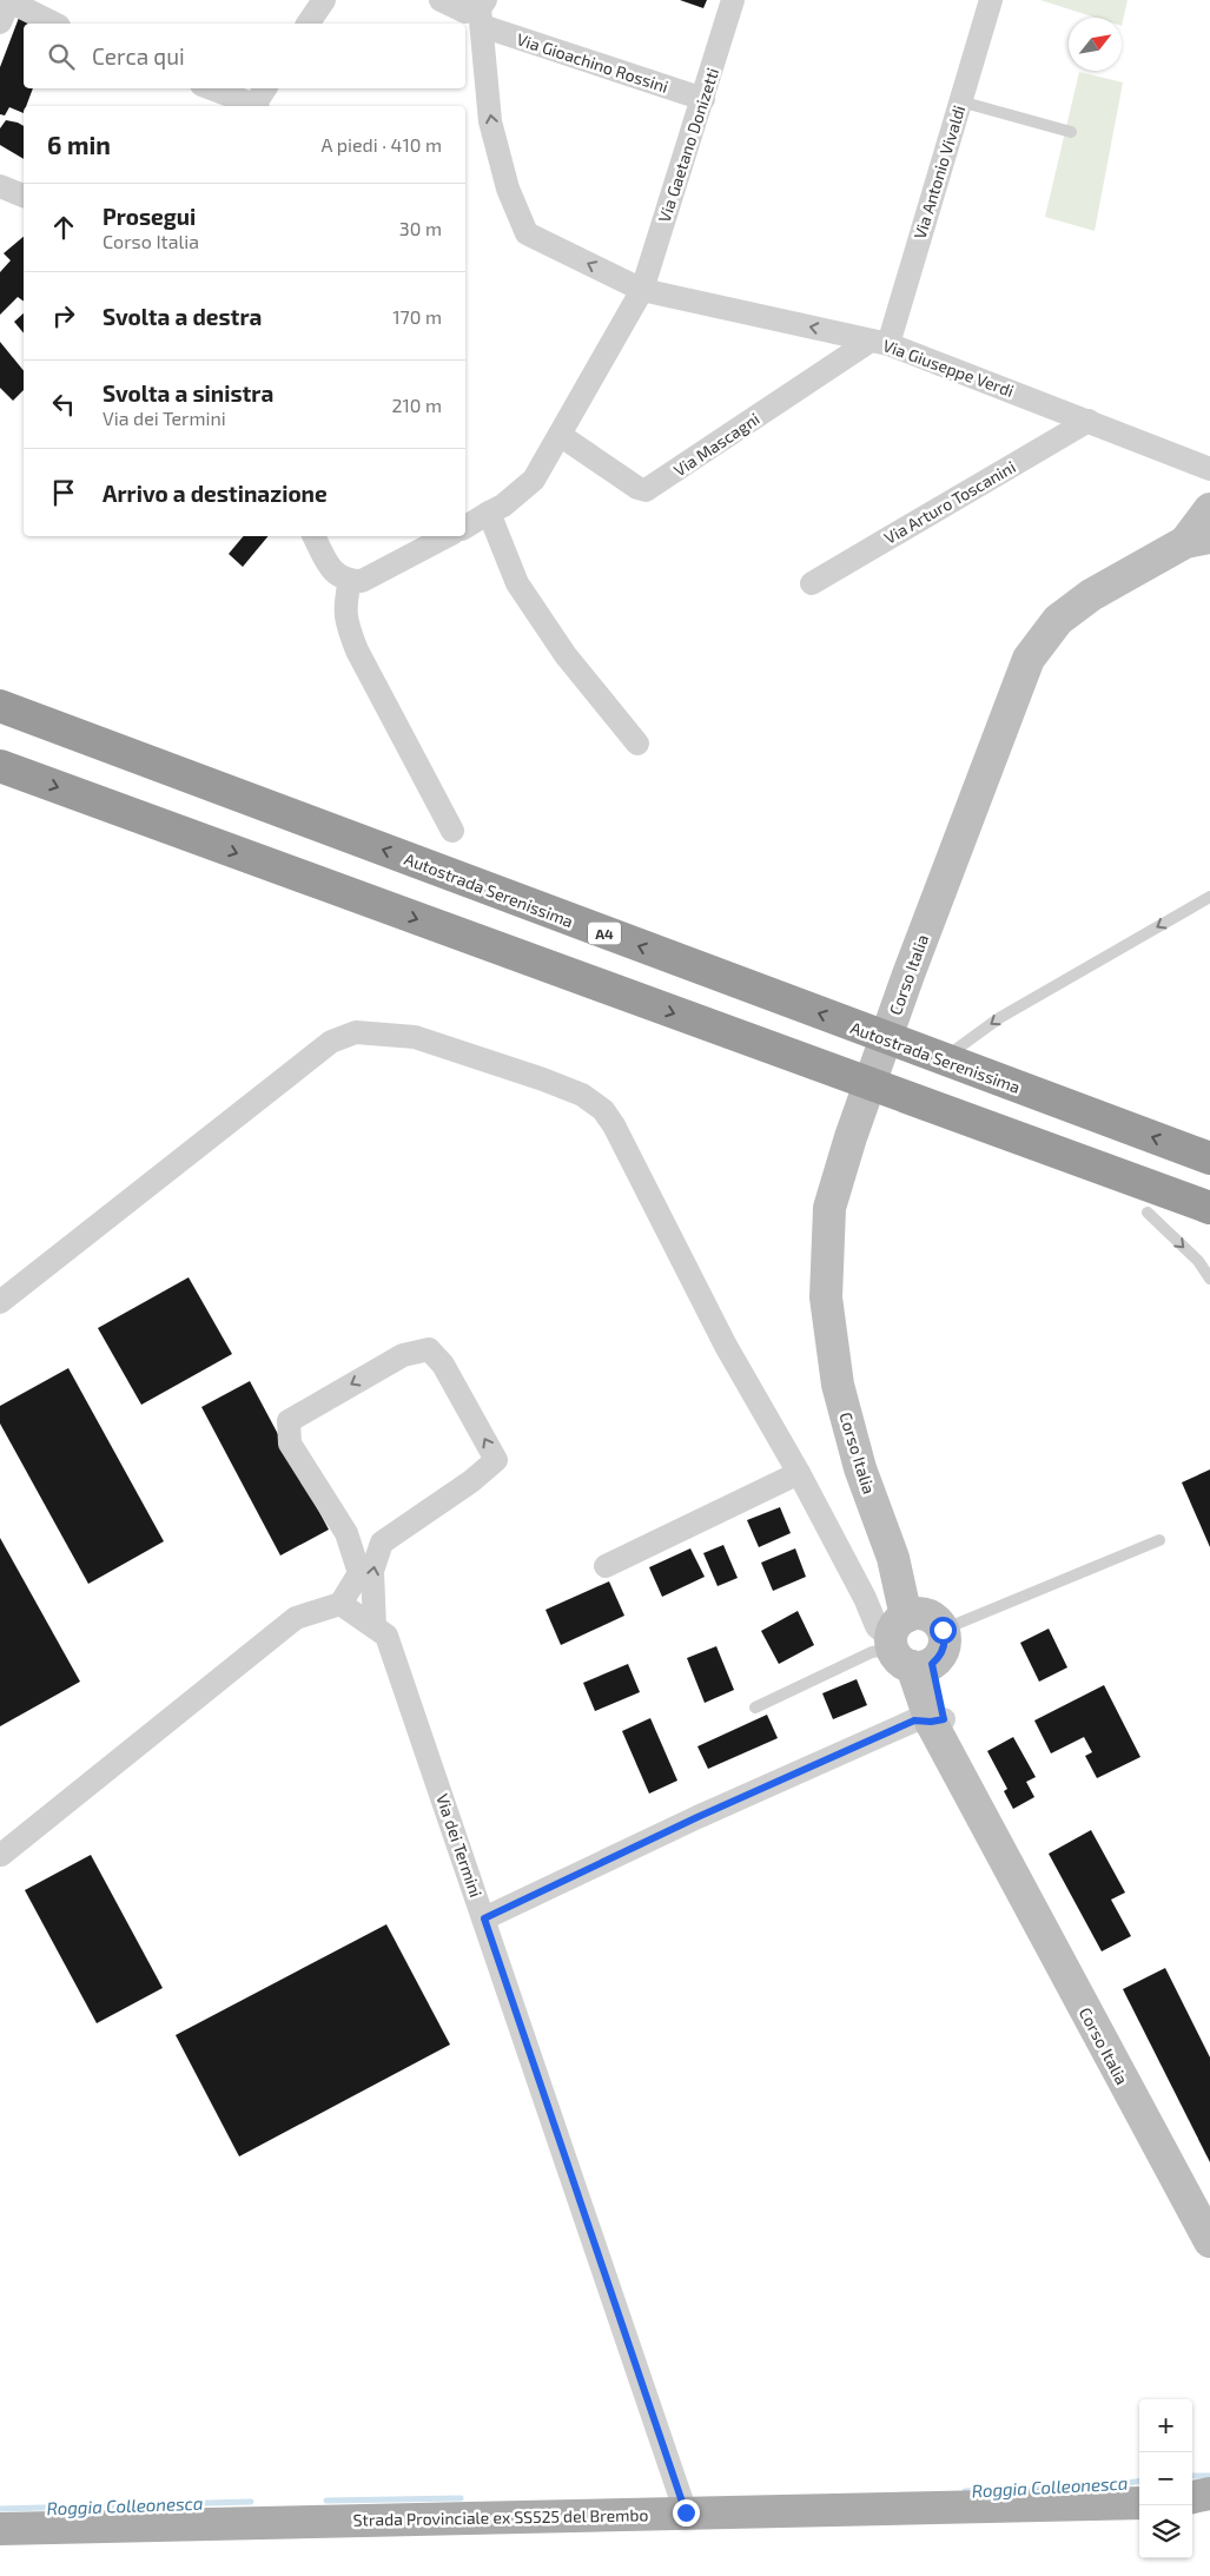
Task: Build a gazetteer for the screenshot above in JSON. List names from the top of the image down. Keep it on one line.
{"streets":{"highway":["Autostrada Serenissima","A4"],"main road":["Strada Provinciale ex SS525 del Brembo"],"street":["Via Gioachino Rossini","Via Gaetano Donizetti","Via Antonio Vivaldi","Via Giuseppe Verdi","Via Mascagni","Via Arturo Toscanini","Corso Italia","Via dei Termini"]},"crossings":[["Via Gioachino Rossini","Via Gaetano Donizetti"],["Via Gioachino Rossini","Via Giuseppe Verdi"],["Via Gaetano Donizetti","Via Giuseppe Verdi"],["Via Gaetano Donizetti","Via Mascagni"],["Via Antonio Vivaldi","Via Giuseppe Verdi"],["Via Antonio Vivaldi","Via Mascagni"],["Via Giuseppe Verdi","Via Mascagni"],["Via Giuseppe Verdi","Via Arturo Toscanini"],["Via dei Termini","Strada Provinciale ex SS525 del Brembo"]],"one_way":["Via Giuseppe Verdi"],"water":["Roggia Colleonesca"],"north":"top right","page":{"search":"Cerca qui","heading":["6 min","A piedi · 410 m"],"list":[["Prosegui","Corso Italia","30 m"],["Svolta a destra","170 m"],["Svolta a sinistra","Via dei Termini","210 m"],"Arrivo a destinazione"],"map_buttons":["+","−"]}}
